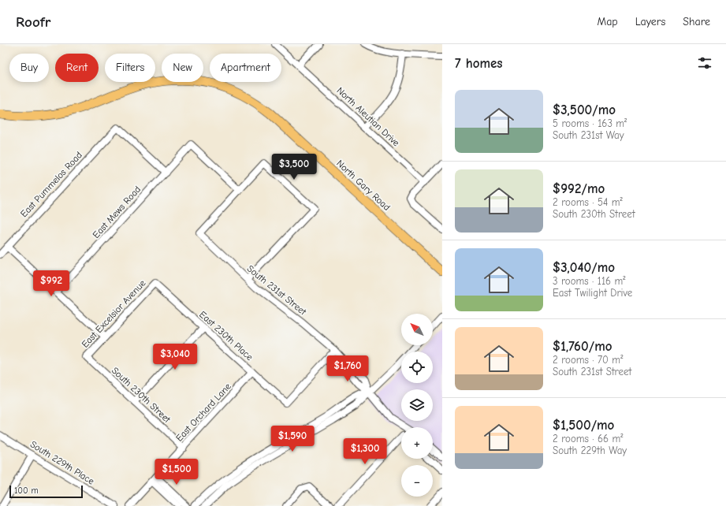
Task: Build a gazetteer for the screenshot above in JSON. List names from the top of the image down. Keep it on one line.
{"streets":{"main road":["North Gary Road"],"street":["North Aleutian Drive","East Pummelos Road","East Mews Road","South 231st Street","East Excelsior Avenue","East 230th Place","South 230th Street","East Orchard Lane","South 229th Place"]},"crossings":[["East Pummelos Road","East Mews Road"],["East Mews Road","South 231st Street"],["South 231st Street","East 230th Place"],["East Excelsior Avenue","East 230th Place"],["East Excelsior Avenue","South 230th Street"],["East 230th Place","East Orchard Lane"],["South 230th Street","East Orchard Lane"]],"scale_bar":"100 m","north":"top left","page":{"header":"Roofr","nav":["Map","Layers","Share"],"heading":"7 homes","chip":["Buy","Rent","Filters","New","Apartment"],"list":[{"name":"$3,500/mo","note":"5 rooms · 163 m² · South 231st Way"},{"name":"$992/mo","note":"2 rooms · 54 m² · South 230th Street"},{"name":"$3,040/mo","note":"3 rooms · 116 m² · East Twilight Drive"},{"name":"$1,760/mo","note":"2 rooms · 70 m² · South 231st Street"},{"name":"$1,500/mo","note":"2 rooms · 66 m² · South 229th Way"}],"price":["$3,500","$992","$3,040","$1,760","$1,590","$1,300","$1,500"],"map_buttons":["+","−"],"scale":"100 m"}}
